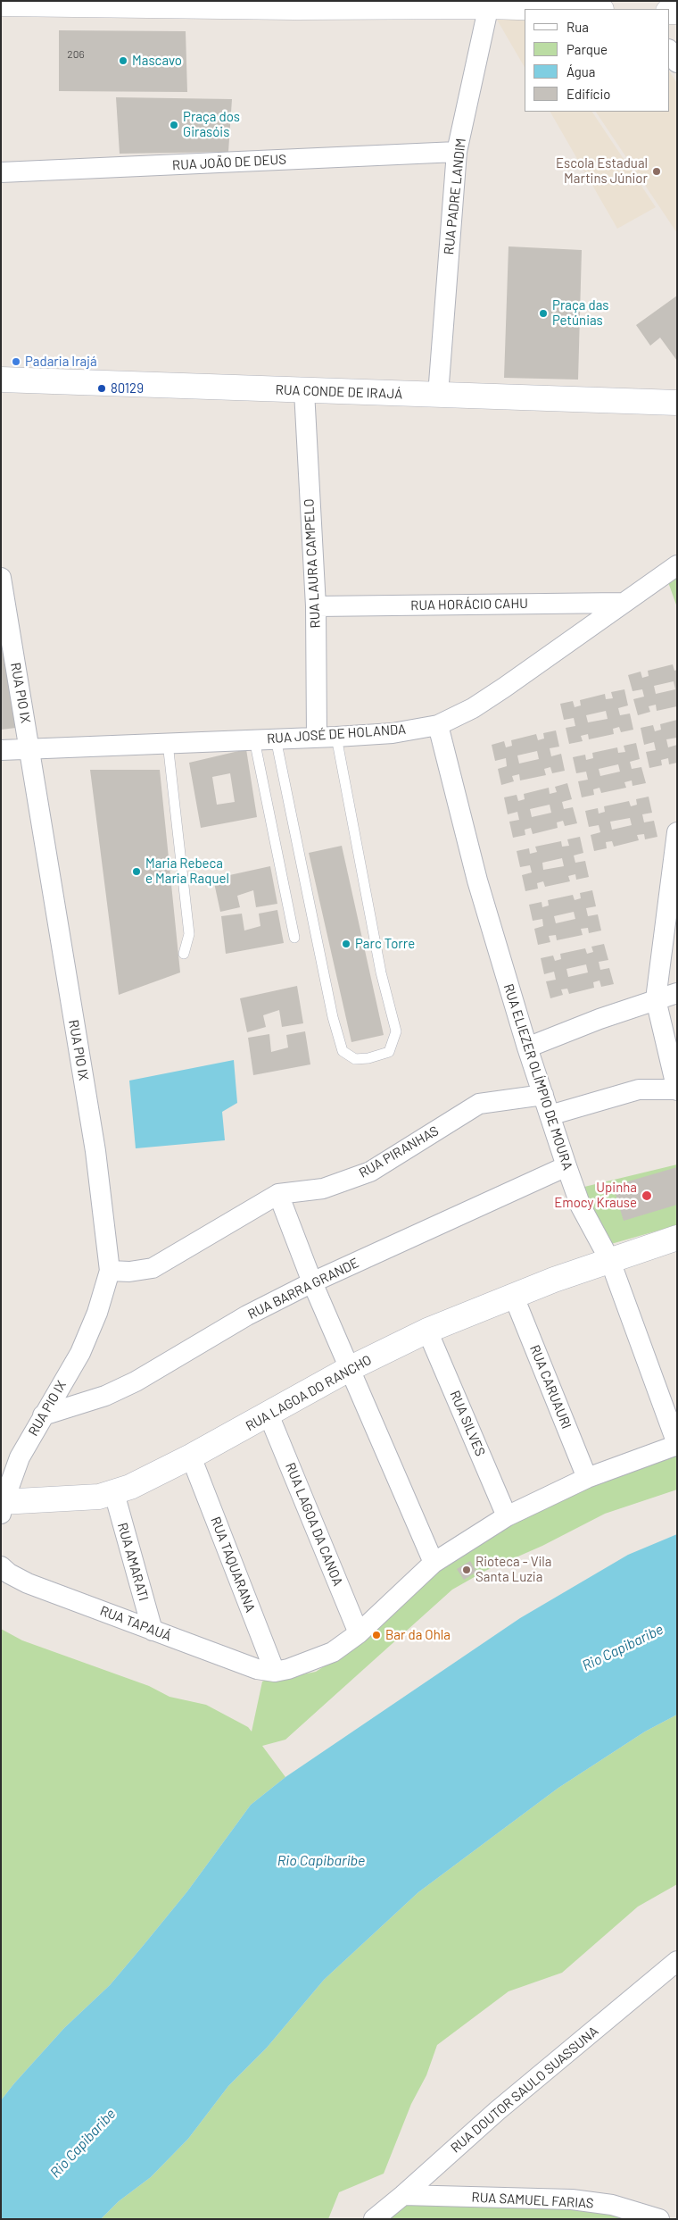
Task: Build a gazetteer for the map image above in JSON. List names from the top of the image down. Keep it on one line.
{"streets":{"main road":["RUA CONDE DE IRAJÁ","RUA LAGOA DO RANCHO"],"street":["RUA JOÃO DE DEUS","RUA PADRE LANDIM","RUA LAURA CAMPELO","RUA HORÁCIO CAHU","RUA PIO IX","RUA JOSÉ DE HOLANDA","RUA ELIEZER OLÍMPIO DE MOURA","RUA PIRANHAS","RUA BARRA GRANDE","RUA CARUAURI","RUA SILVES","RUA LAGOA DA CANOA","RUA AMARATI","RUA TAQUARANA","RUA TAPAUÁ","RUA DOUTOR SAULO SUASSUNA","RUA SAMUEL FARIAS"]},"crossings":[["RUA JOÃO DE DEUS","RUA PADRE LANDIM"],["RUA PADRE LANDIM","RUA CONDE DE IRAJÁ"],["RUA CONDE DE IRAJÁ","RUA LAURA CAMPELO"],["RUA LAURA CAMPELO","RUA HORÁCIO CAHU"],["RUA LAURA CAMPELO","RUA JOSÉ DE HOLANDA"],["RUA HORÁCIO CAHU","RUA JOSÉ DE HOLANDA"],["RUA PIO IX","RUA JOSÉ DE HOLANDA"],["RUA PIO IX","RUA PIRANHAS"],["RUA PIO IX","RUA BARRA GRANDE"],["RUA PIO IX","RUA LAGOA DO RANCHO"],["RUA JOSÉ DE HOLANDA","RUA ELIEZER OLÍMPIO DE MOURA"],["RUA ELIEZER OLÍMPIO DE MOURA","RUA PIRANHAS"],["RUA ELIEZER OLÍMPIO DE MOURA","RUA BARRA GRANDE"],["RUA ELIEZER OLÍMPIO DE MOURA","RUA LAGOA DO RANCHO"],["RUA CARUAURI","RUA LAGOA DO RANCHO"],["RUA LAGOA DO RANCHO","RUA SILVES"],["RUA LAGOA DO RANCHO","RUA LAGOA DA CANOA"],["RUA LAGOA DO RANCHO","RUA AMARATI"],["RUA LAGOA DO RANCHO","RUA TAQUARANA"],["RUA AMARATI","RUA TAPAUÁ"],["RUA TAQUARANA","RUA TAPAUÁ"],["RUA DOUTOR SAULO SUASSUNA","RUA SAMUEL FARIAS"]],"water":["Rio Capibaribe"],"places":["Mascavo","Praça dos Girasóis","Escola Estadual Martins Júnior","Praça das Petúnias","Padaria Irajá","80129","Maria Rebeca e Maria Raquel","Parc Torre","Upinha Emocy Krause","Rioteca - Vila Santa Luzia","Bar da Ohla"],"house_numbers":["206"],"legend":["Rua","Parque","Água","Edifício"]}
